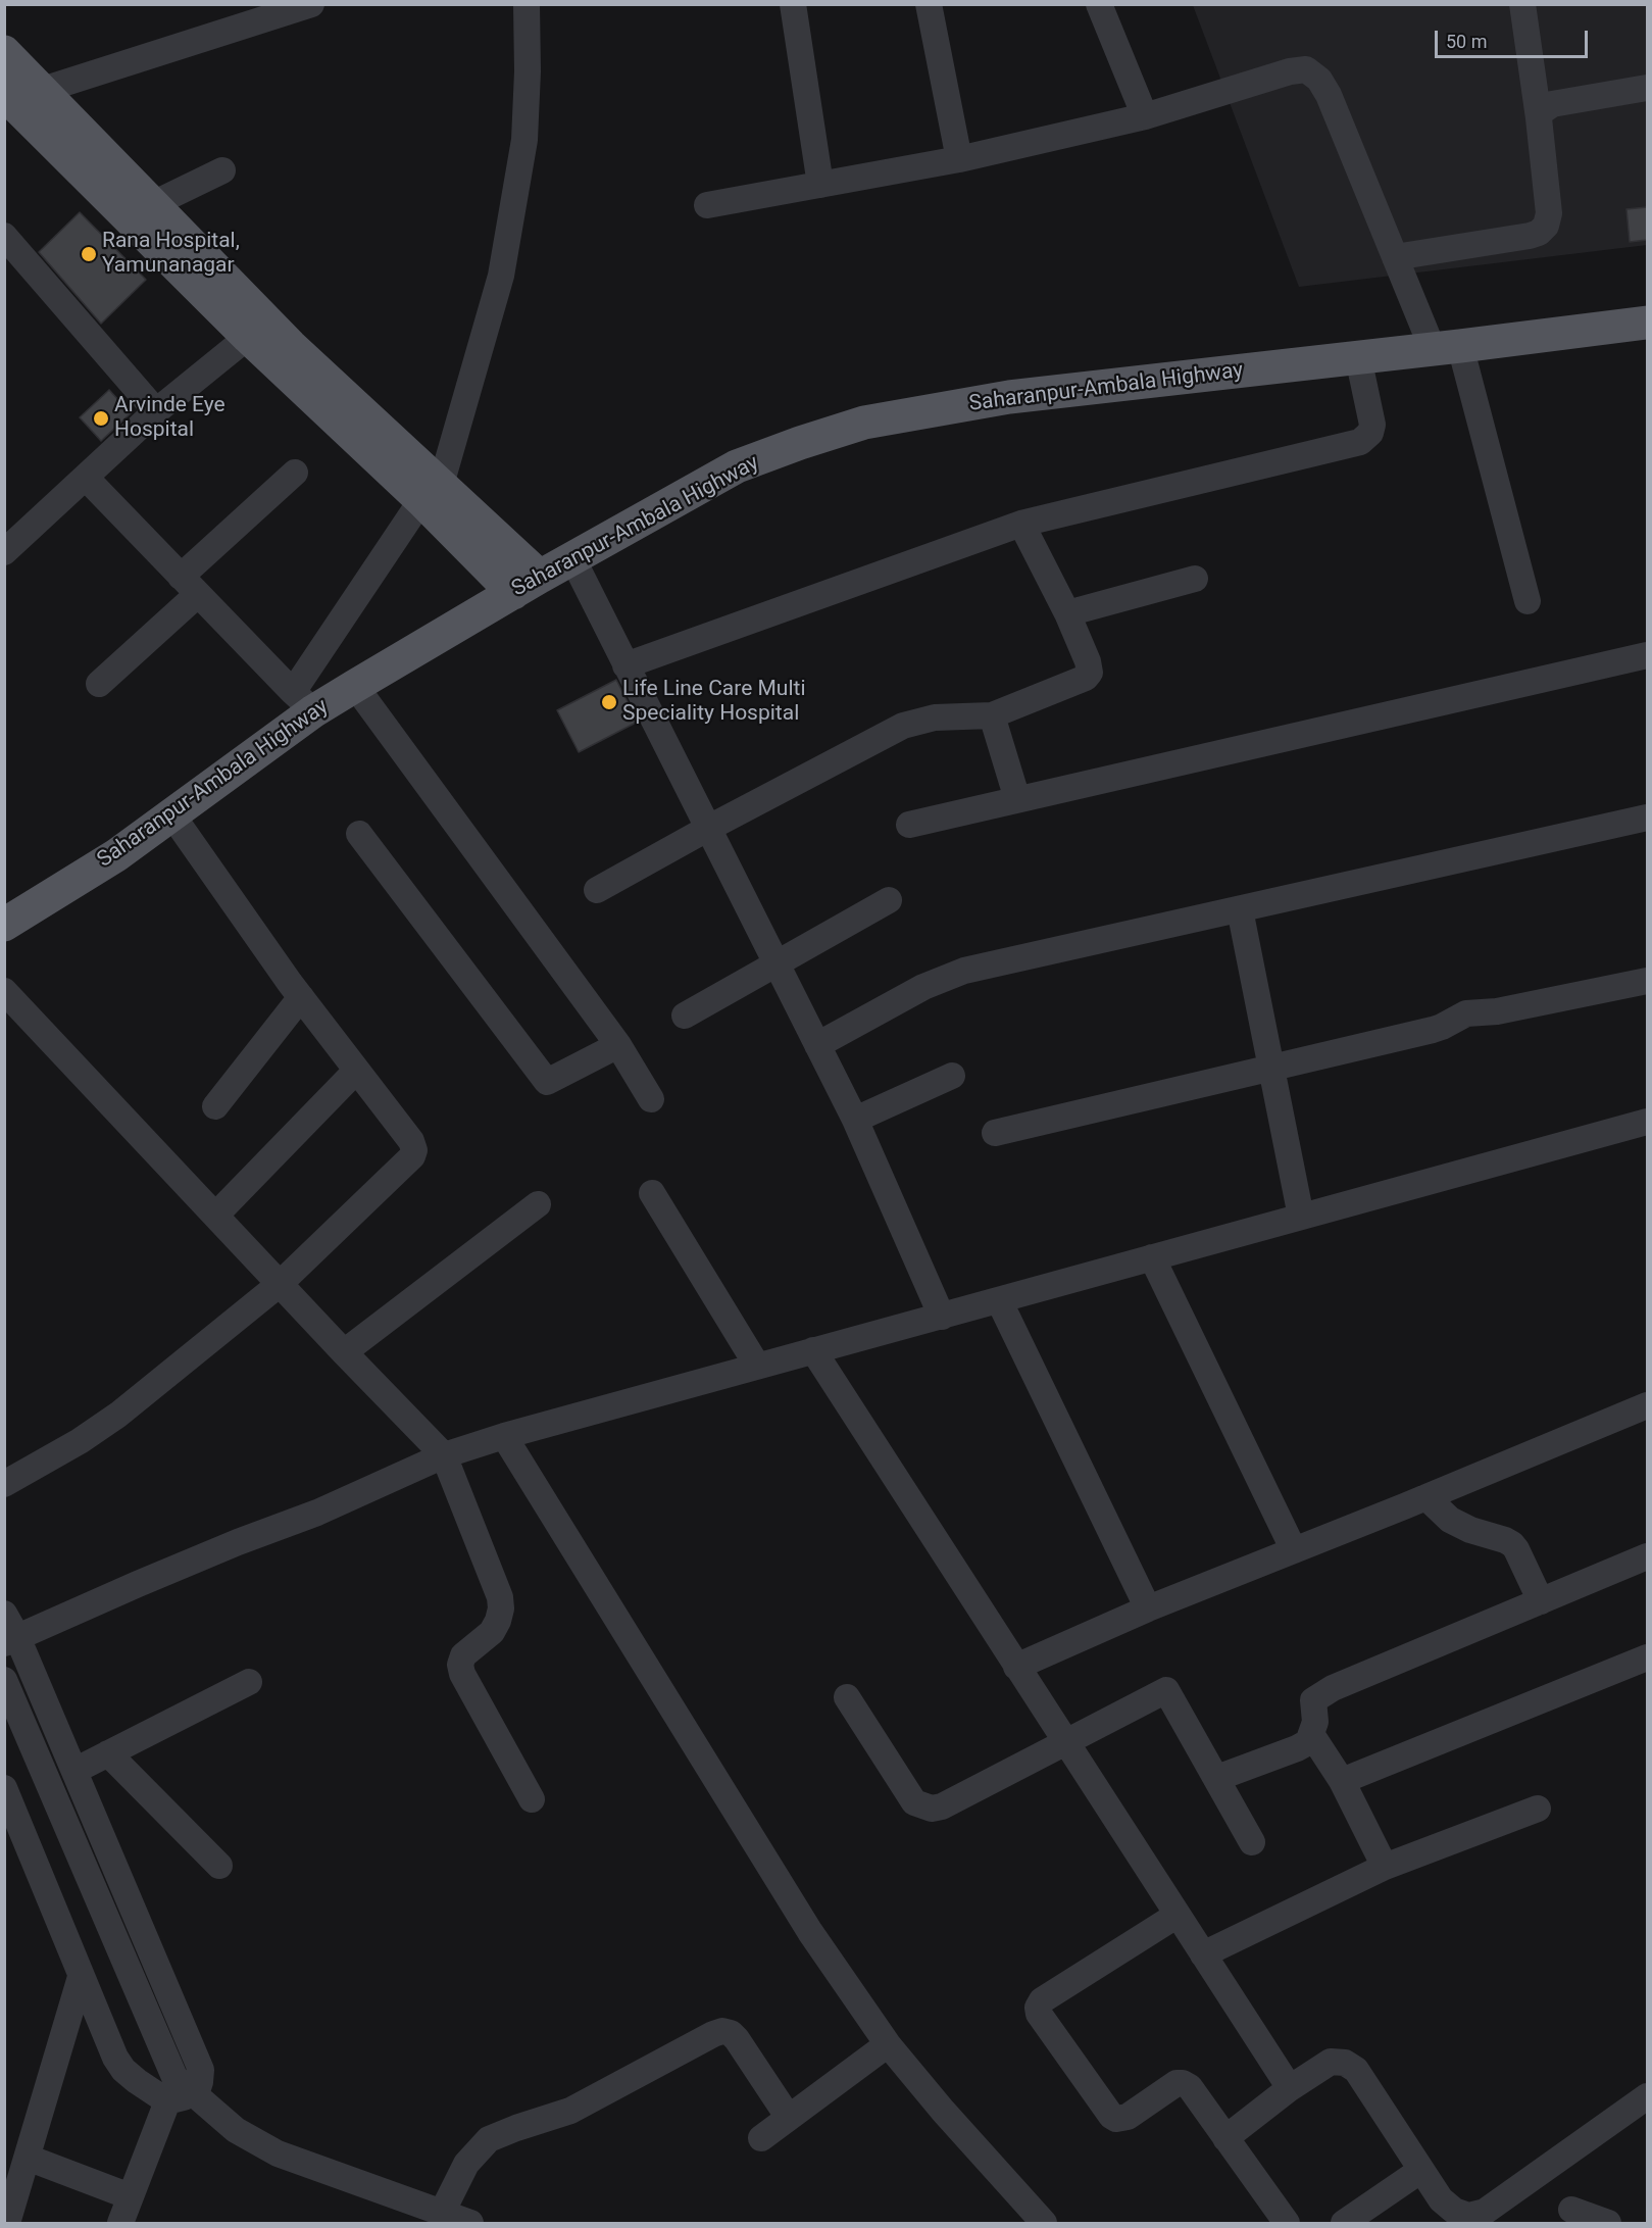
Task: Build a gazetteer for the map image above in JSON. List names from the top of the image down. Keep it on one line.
{"streets":{"main road":["Saharanpur-Ambala Highway"]},"places":["Rana Hospital, Yamunanagar","Arvinde Eye Hospital","Life Line Care Multi Speciality Hospital"],"scale_bar":"50 m"}
